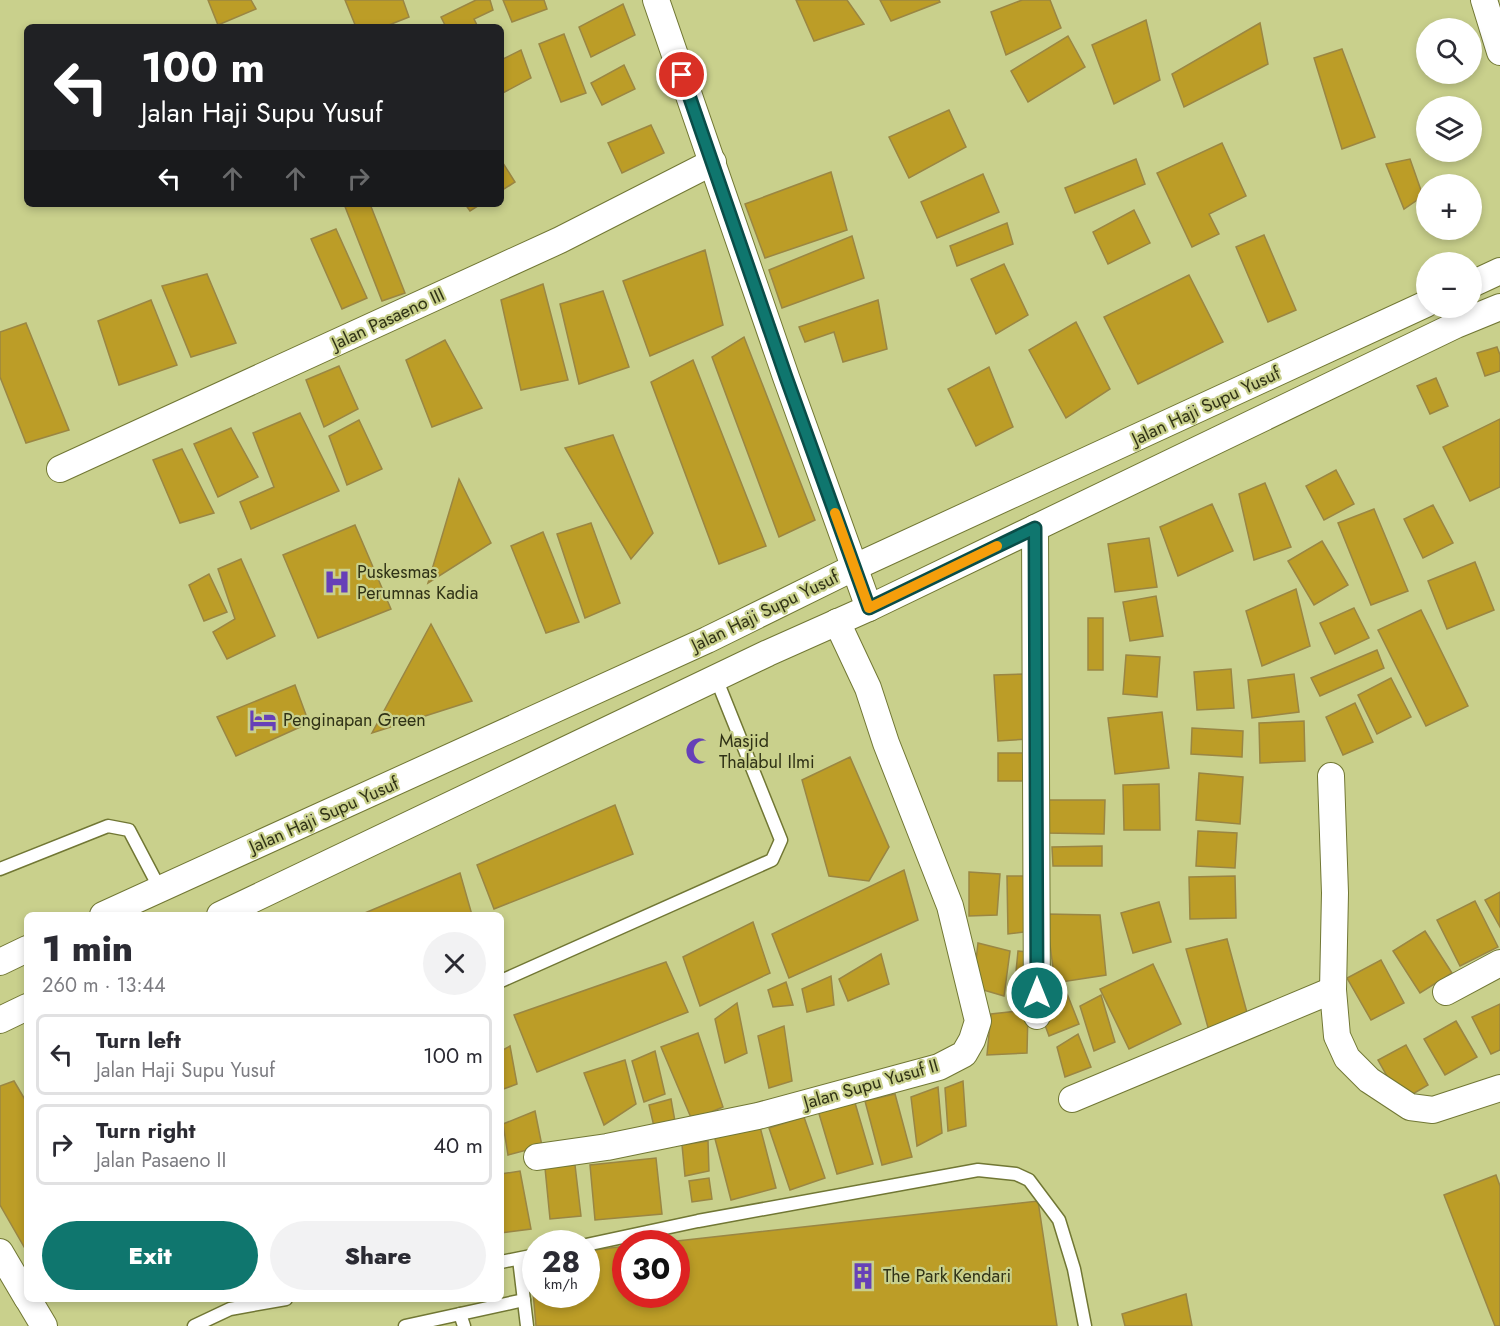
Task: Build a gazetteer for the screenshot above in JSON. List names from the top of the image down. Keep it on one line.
{"streets":{"street":["Jalan Pasaeno III","Jalan Haji Supu Yusuf","Jalan Supu Yusuf II"]},"crossings":[["Jalan Haji Supu Yusuf","Jalan Supu Yusuf II"]],"places":{"hospital":["Puskesmas Perumnas Kadia"],"hotel":["Penginapan Green"],"mosque":["Masjid Thalabul Ilmi"],"building":["The Park Kendari"]},"page":{"map_buttons":["+","−"],"turn":["100 m","Jalan Haji Supu Yusuf"],"heading":["1 min","260 m · 13:44"],"list":[{"name":"Turn left","note":"Jalan Haji Supu Yusuf","value":"100 m"},{"name":"Turn right","note":"Jalan Pasaeno II","value":"40 m"}],"buttons":["Exit","Share"],"speed":"28 km/h","limit":"30"}}
